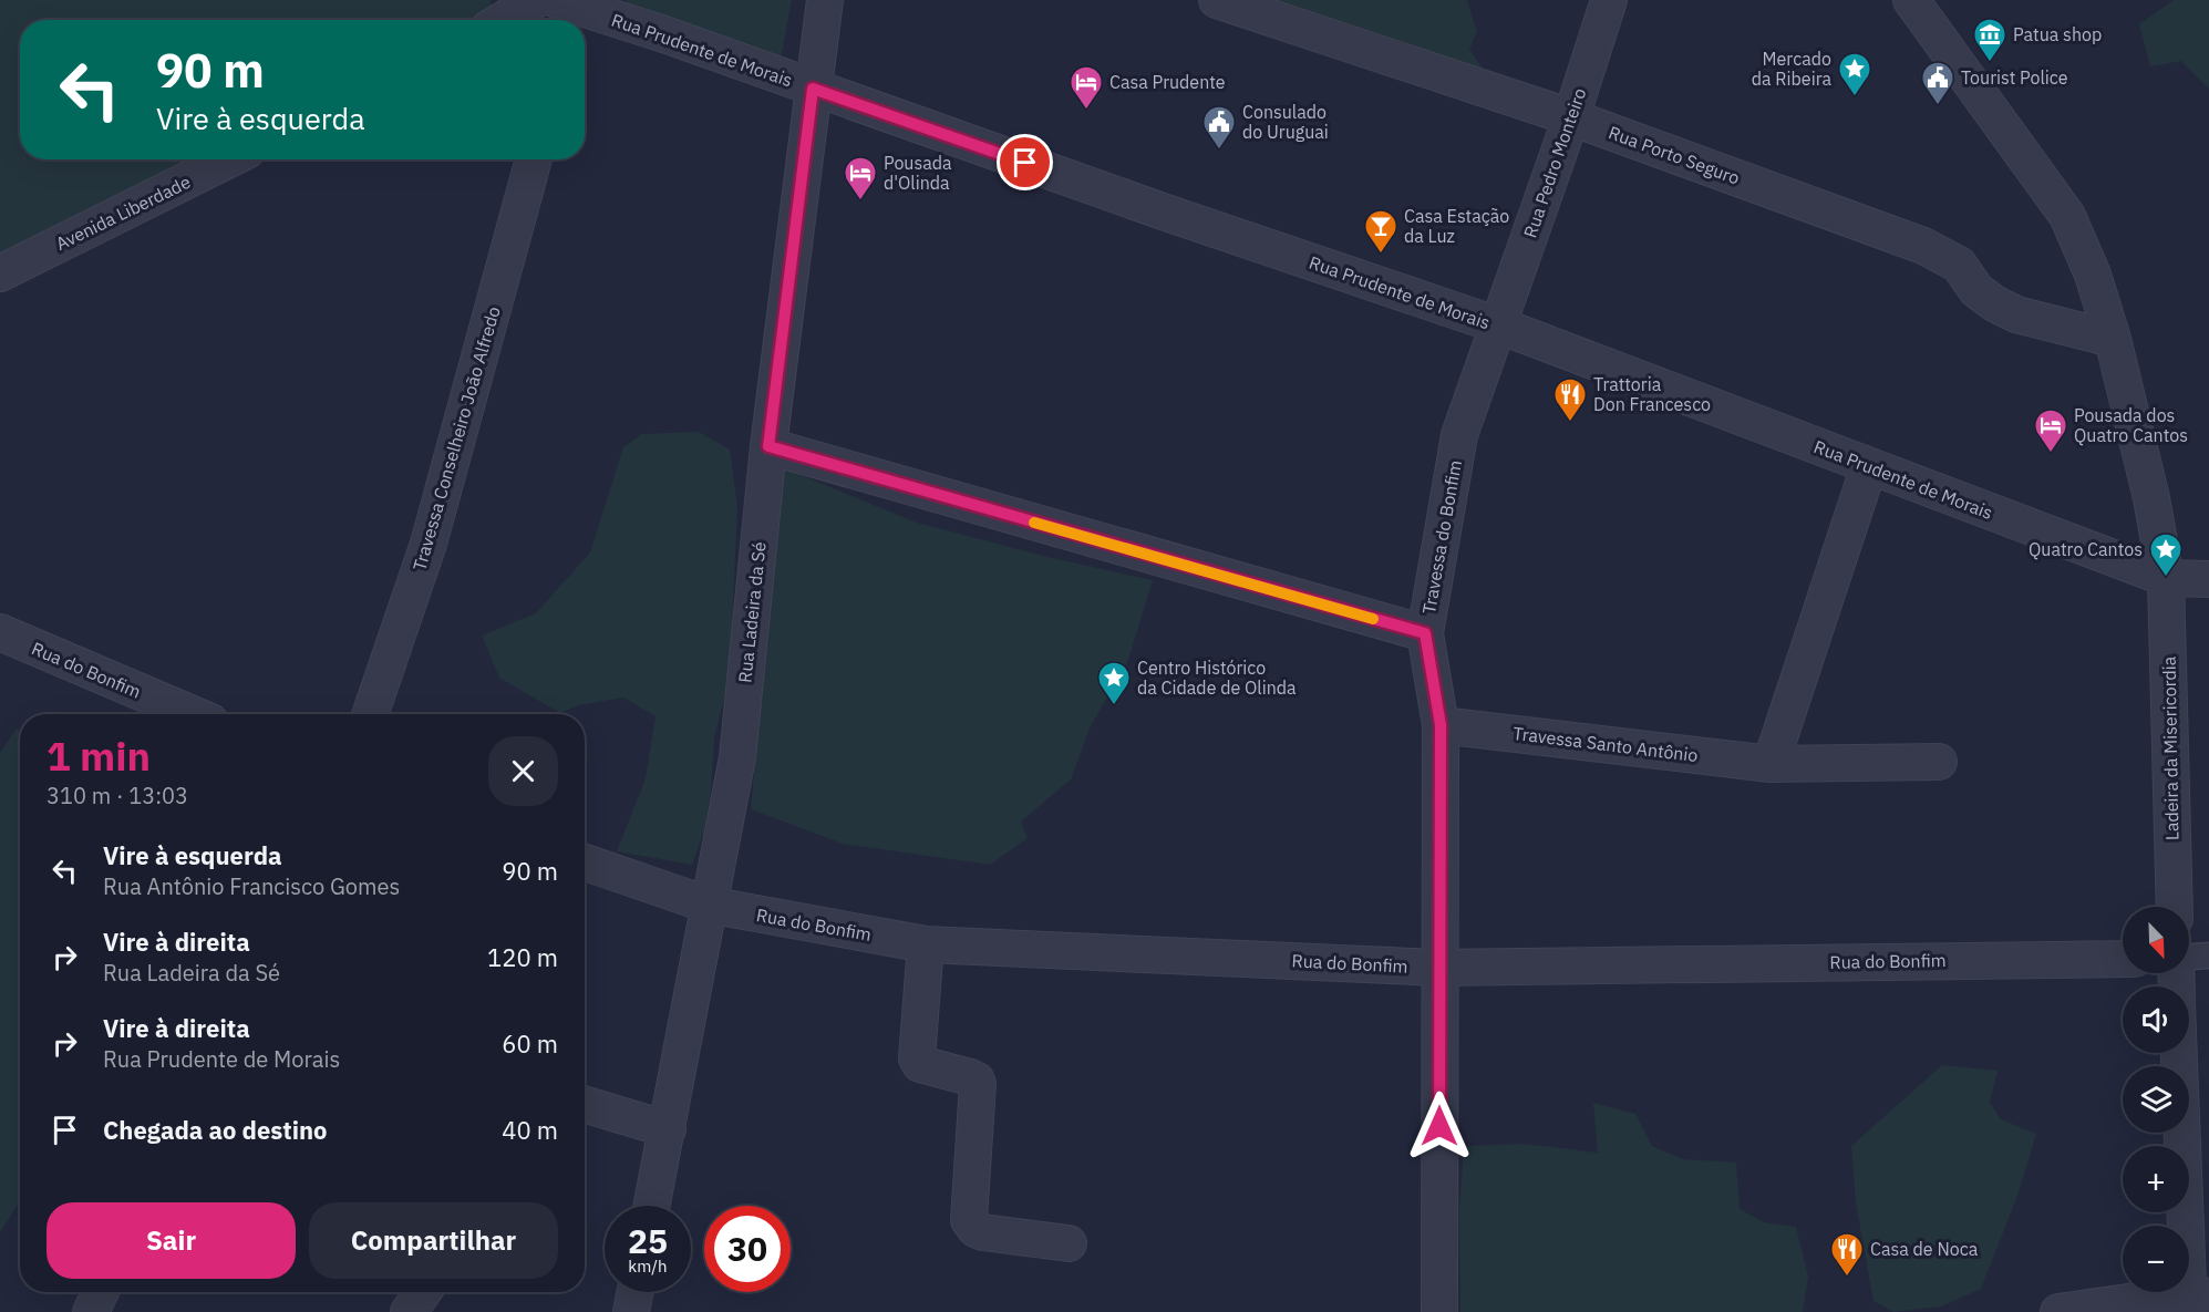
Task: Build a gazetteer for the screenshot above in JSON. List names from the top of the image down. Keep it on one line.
{"streets":{"street":["Rua Prudente de Morais","Rua Porto Seguro","Rua Pedro Monteiro","Avenida Liberdade","Travessa Conselheiro João Alfredo","Travessa do Bonfim","Rua Ladeira da Sé","Rua do Bonfim","Travessa Santo Antônio","Ladeira da Misericordia"]},"crossings":[["Rua Prudente de Morais","Rua Pedro Monteiro"],["Rua Prudente de Morais","Travessa do Bonfim"],["Rua Prudente de Morais","Rua Ladeira da Sé"],["Rua Prudente de Morais","Ladeira da Misericordia"],["Rua Porto Seguro","Rua Pedro Monteiro"],["Rua Porto Seguro","Ladeira da Misericordia"],["Rua Pedro Monteiro","Travessa do Bonfim"],["Travessa do Bonfim","Rua do Bonfim"],["Travessa do Bonfim","Travessa Santo Antônio"],["Rua Ladeira da Sé","Rua do Bonfim"]],"places":{"museum":["Patua shop"],"place":["Mercado da Ribeira","Quatro Cantos","Centro Histórico da Cidade de Olinda"],"public building":["Tourist Police","Consulado do Uruguai"],"hotel":["Casa Prudente","Pousada d'Olinda","Pousada dos Quatro Cantos"],"bar":["Casa Estação da Luz"],"restaurant":["Trattoria Don Francesco","Casa de Noca"]},"north":"bottom right","page":{"turn":["90 m","Vire à esquerda"],"heading":["1 min","310 m · 13:03"],"list":[{"name":"Vire à esquerda","note":"Rua Antônio Francisco Gomes","value":"90 m"},{"name":"Vire à direita","note":"Rua Ladeira da Sé","value":"120 m"},{"name":"Vire à direita","note":"Rua Prudente de Morais","value":"60 m"},{"name":"Chegada ao destino","value":"40 m"}],"map_buttons":["+","−"],"buttons":["Sair","Compartilhar"],"speed":"25 km/h","limit":"30"}}
